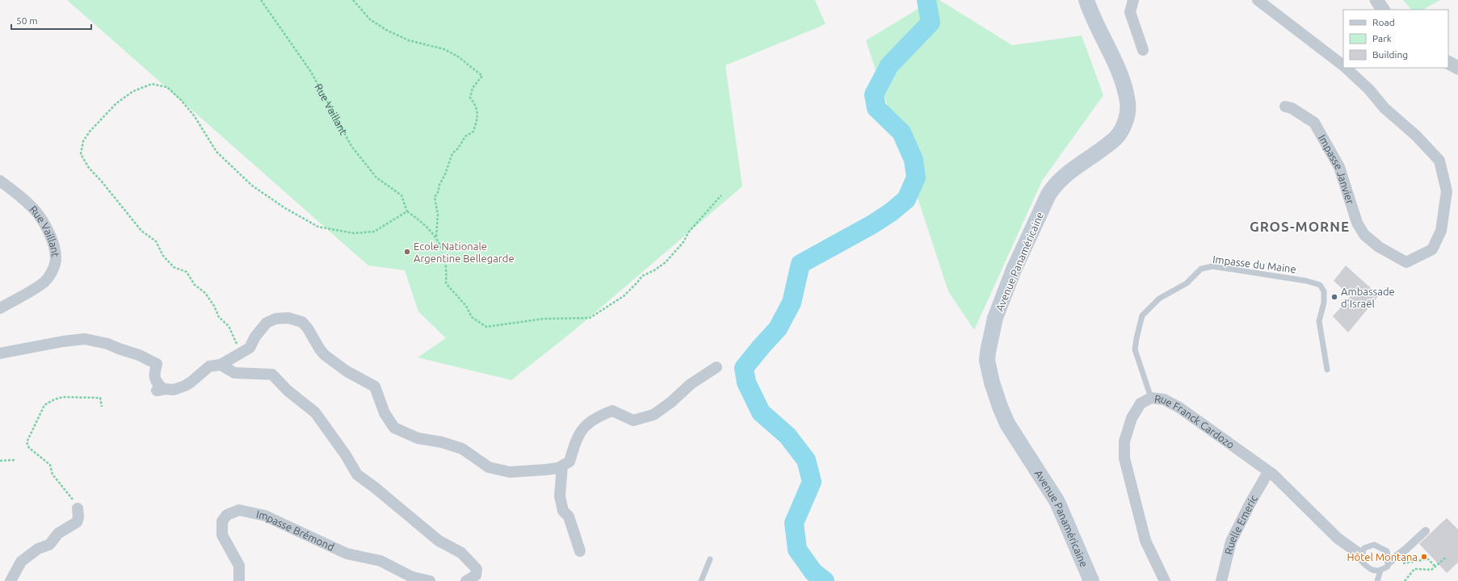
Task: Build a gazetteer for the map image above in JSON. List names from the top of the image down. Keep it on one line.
{"streets":{"main road":["Avenue Panaméricaine"],"street":["Rue Vaillant","Impasse Janvier","Rue Franck Cardozo","Ruelle Emeric","Impasse Brémond"],"lane":["Impasse du Maine"]},"crossings":[["Impasse du Maine","Rue Franck Cardozo"],["Rue Franck Cardozo","Ruelle Emeric"]],"districts":["GROS-MORNE"],"places":["Ecole Nationale Argentine Bellegarde","Ambassade d'Israël","Hôtel Montana"],"legend":["Road","Park","Building"],"scale_bar":"50 m"}
